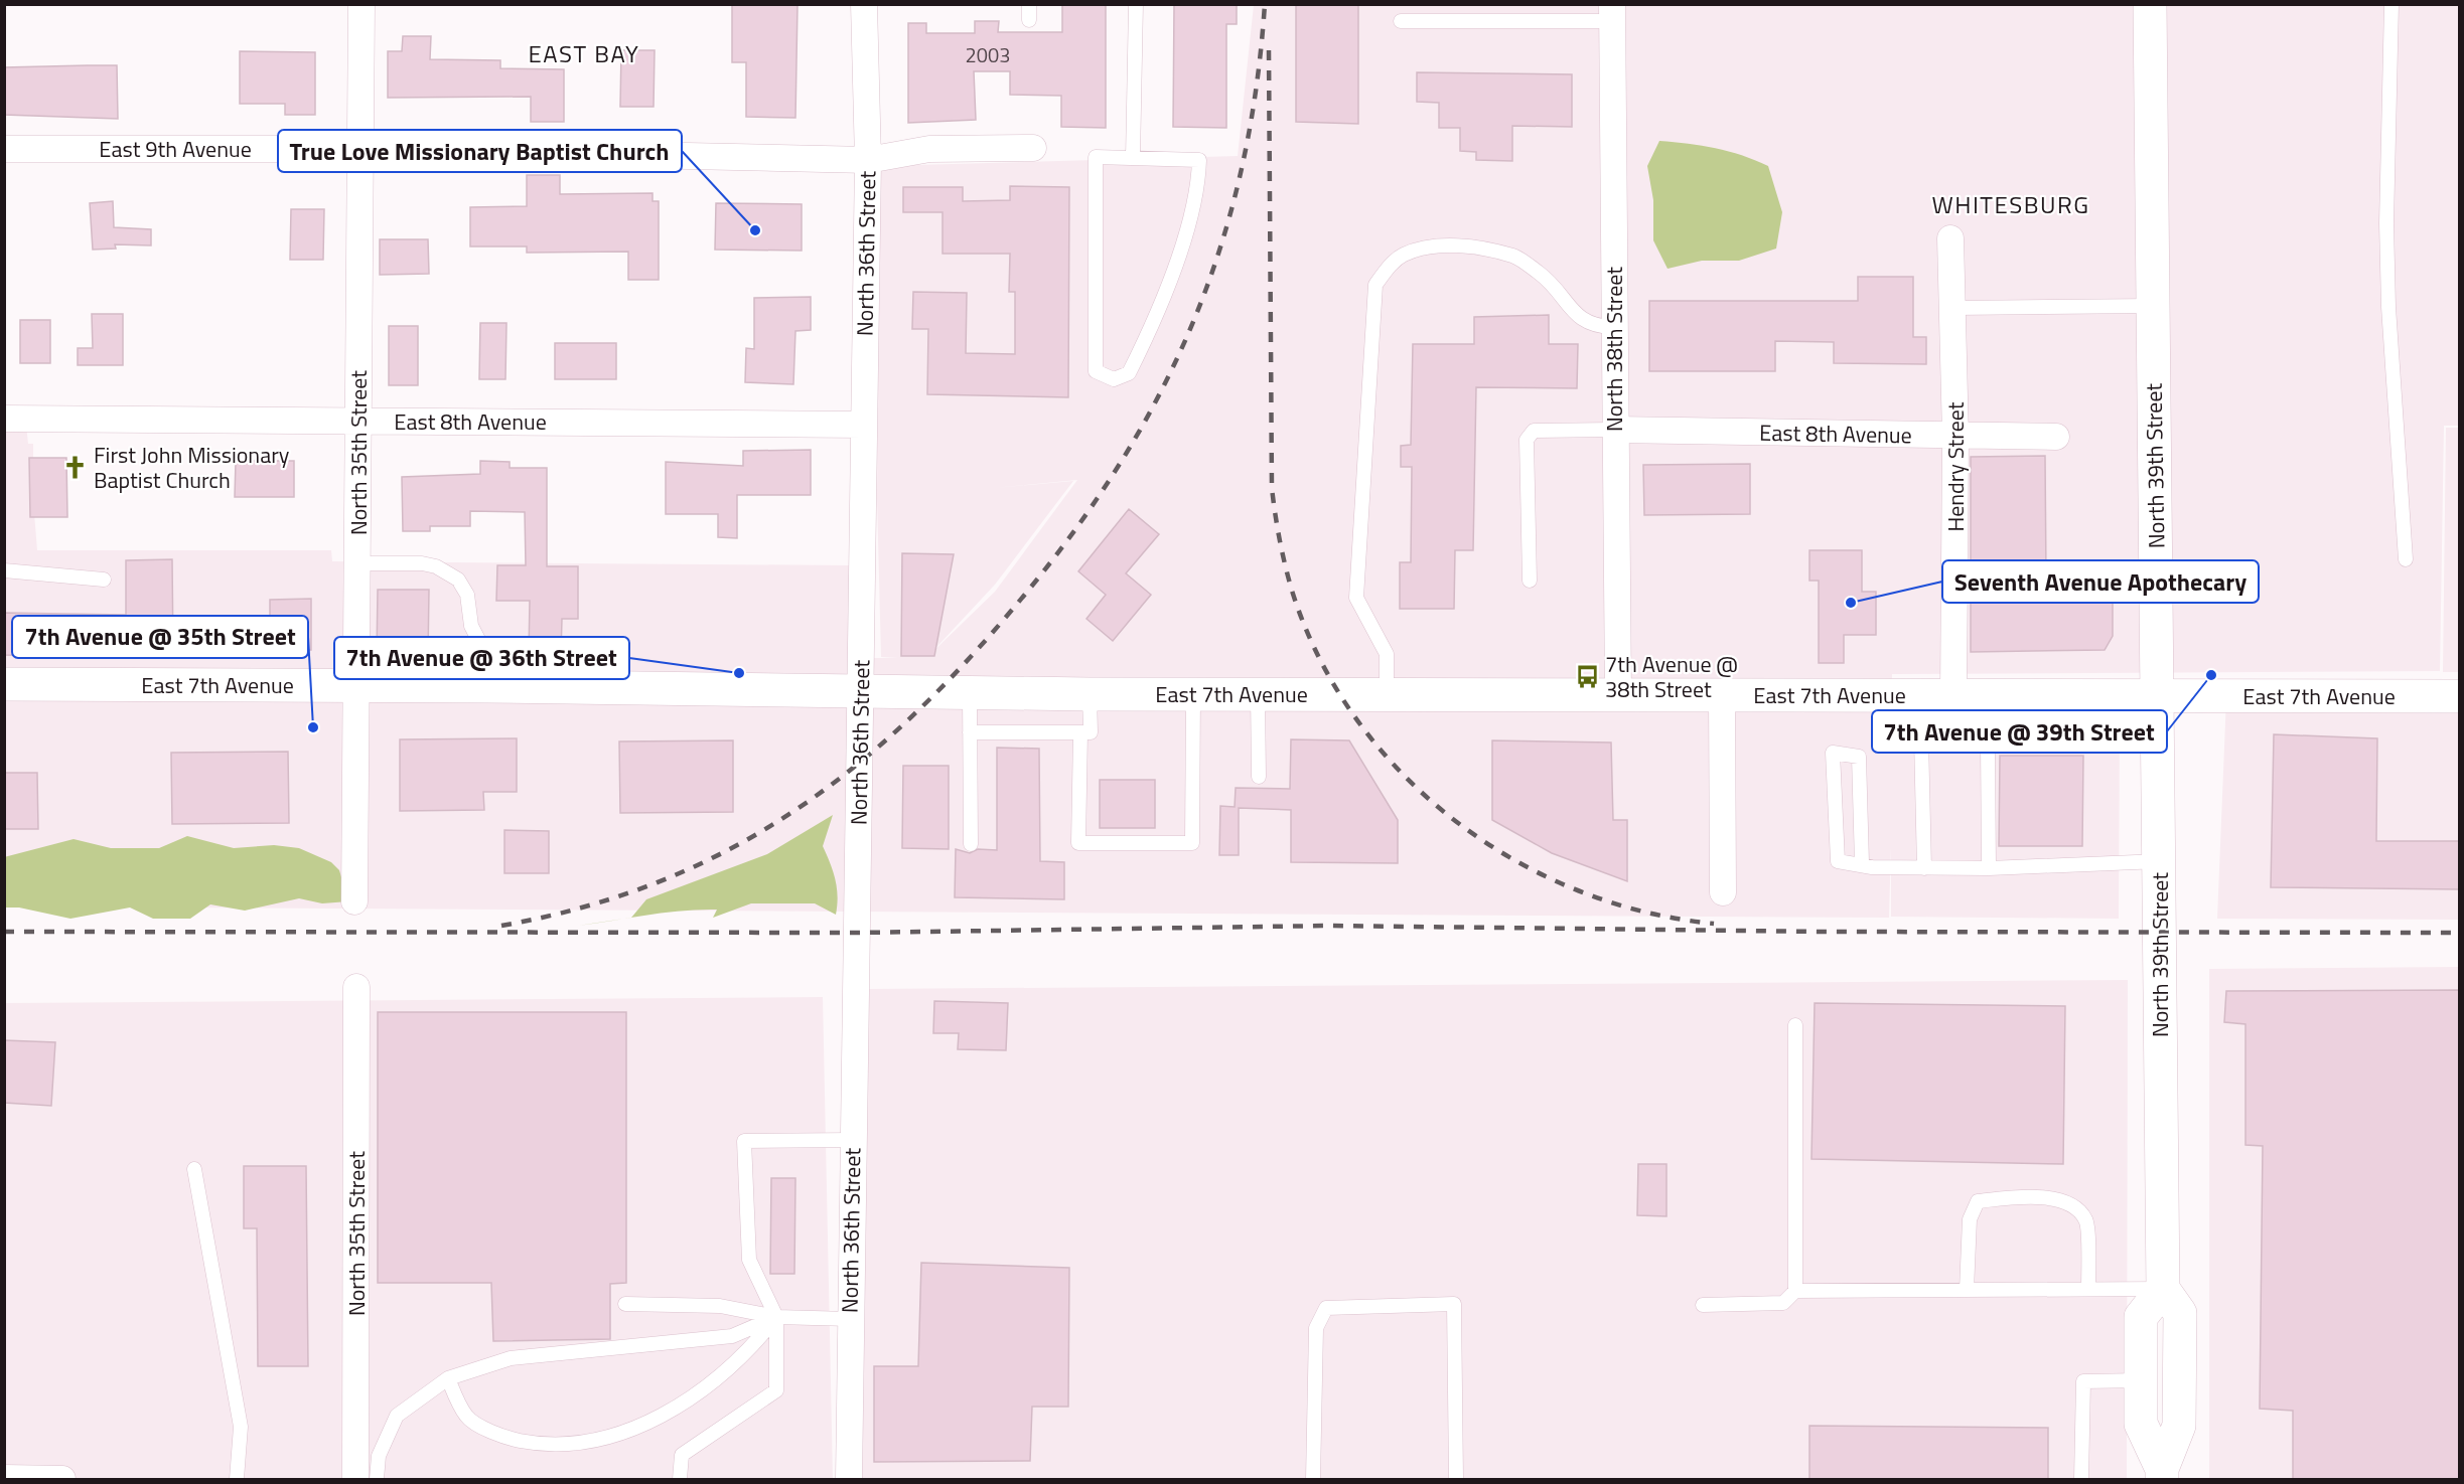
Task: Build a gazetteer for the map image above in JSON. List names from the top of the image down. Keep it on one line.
{"streets":{"street":["East 9th Avenue","North 36th Street","North 38th Street","East 8th Avenue","North 35th Street","North 39th Street","Hendry Street","East 7th Avenue"]},"crossings":[["East 9th Avenue","North 36th Street"],["East 9th Avenue","North 35th Street"],["North 36th Street","East 8th Avenue"],["North 36th Street","East 7th Avenue"],["North 38th Street","East 8th Avenue"],["North 38th Street","East 7th Avenue"],["East 8th Avenue","North 35th Street"],["East 8th Avenue","Hendry Street"],["North 35th Street","East 7th Avenue"],["North 39th Street","East 7th Avenue"],["Hendry Street","East 7th Avenue"]],"districts":["EAST BAY","WHITESBURG"],"places":{"other":["True Love Missionary Baptist Church","Seventh Avenue Apothecary","7th Avenue @ 36th Street","7th Avenue @ 39th Street","7th Avenue @ 35th Street"],"church":["First John Missionary Baptist Church"],"bus stop":["7th Avenue @ 38th Street"]},"house_numbers":["2003"]}
